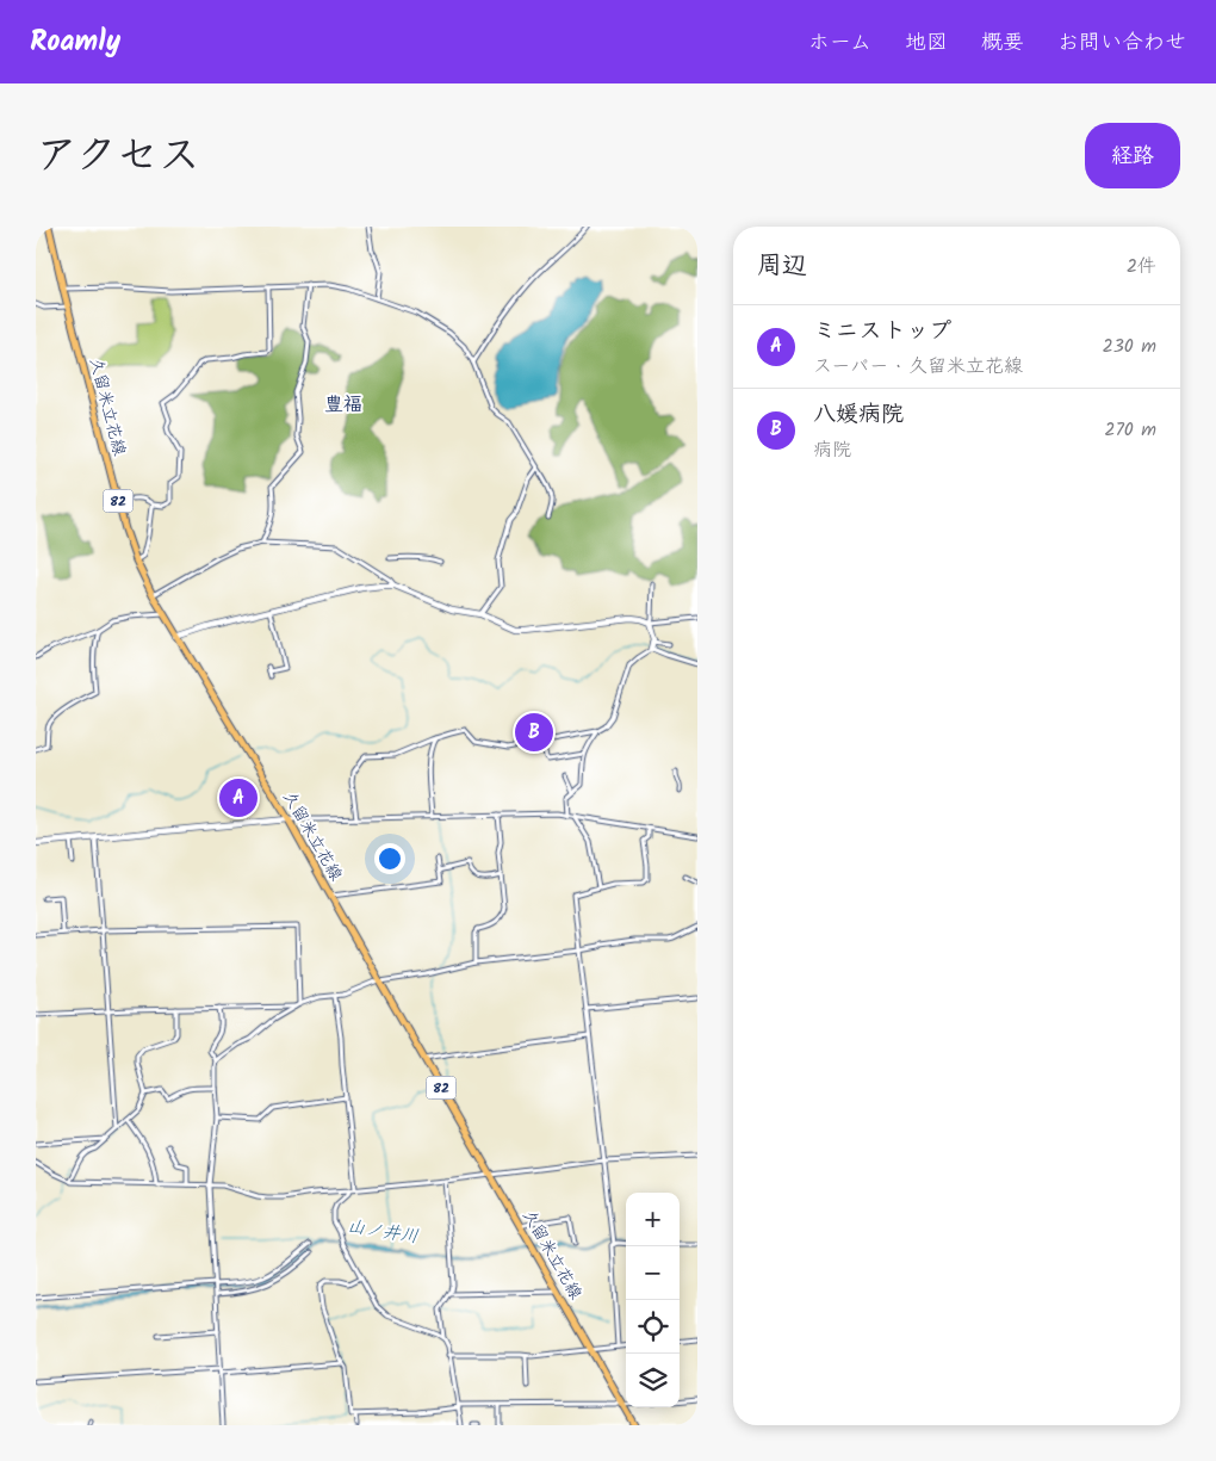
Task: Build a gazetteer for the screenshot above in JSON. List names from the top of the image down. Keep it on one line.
{"streets":{"main road":["久留米立花線","82"]},"districts":["豊福"],"water":["山ノ井川"],"page":{"header":"Roamly","nav":["ホーム","地図","概要","お問い合わせ"],"title":"アクセス","buttons":"経路","heading":["周辺","2件"],"list":[{"mark":"A","name":"ミニストップ","note":"スーパー · 久留米立花線","value":"230 m"},{"mark":"B","name":"八媛病院","note":"病院","value":"270 m"}],"pins":["B","A"],"map_buttons":["+","−"]}}
